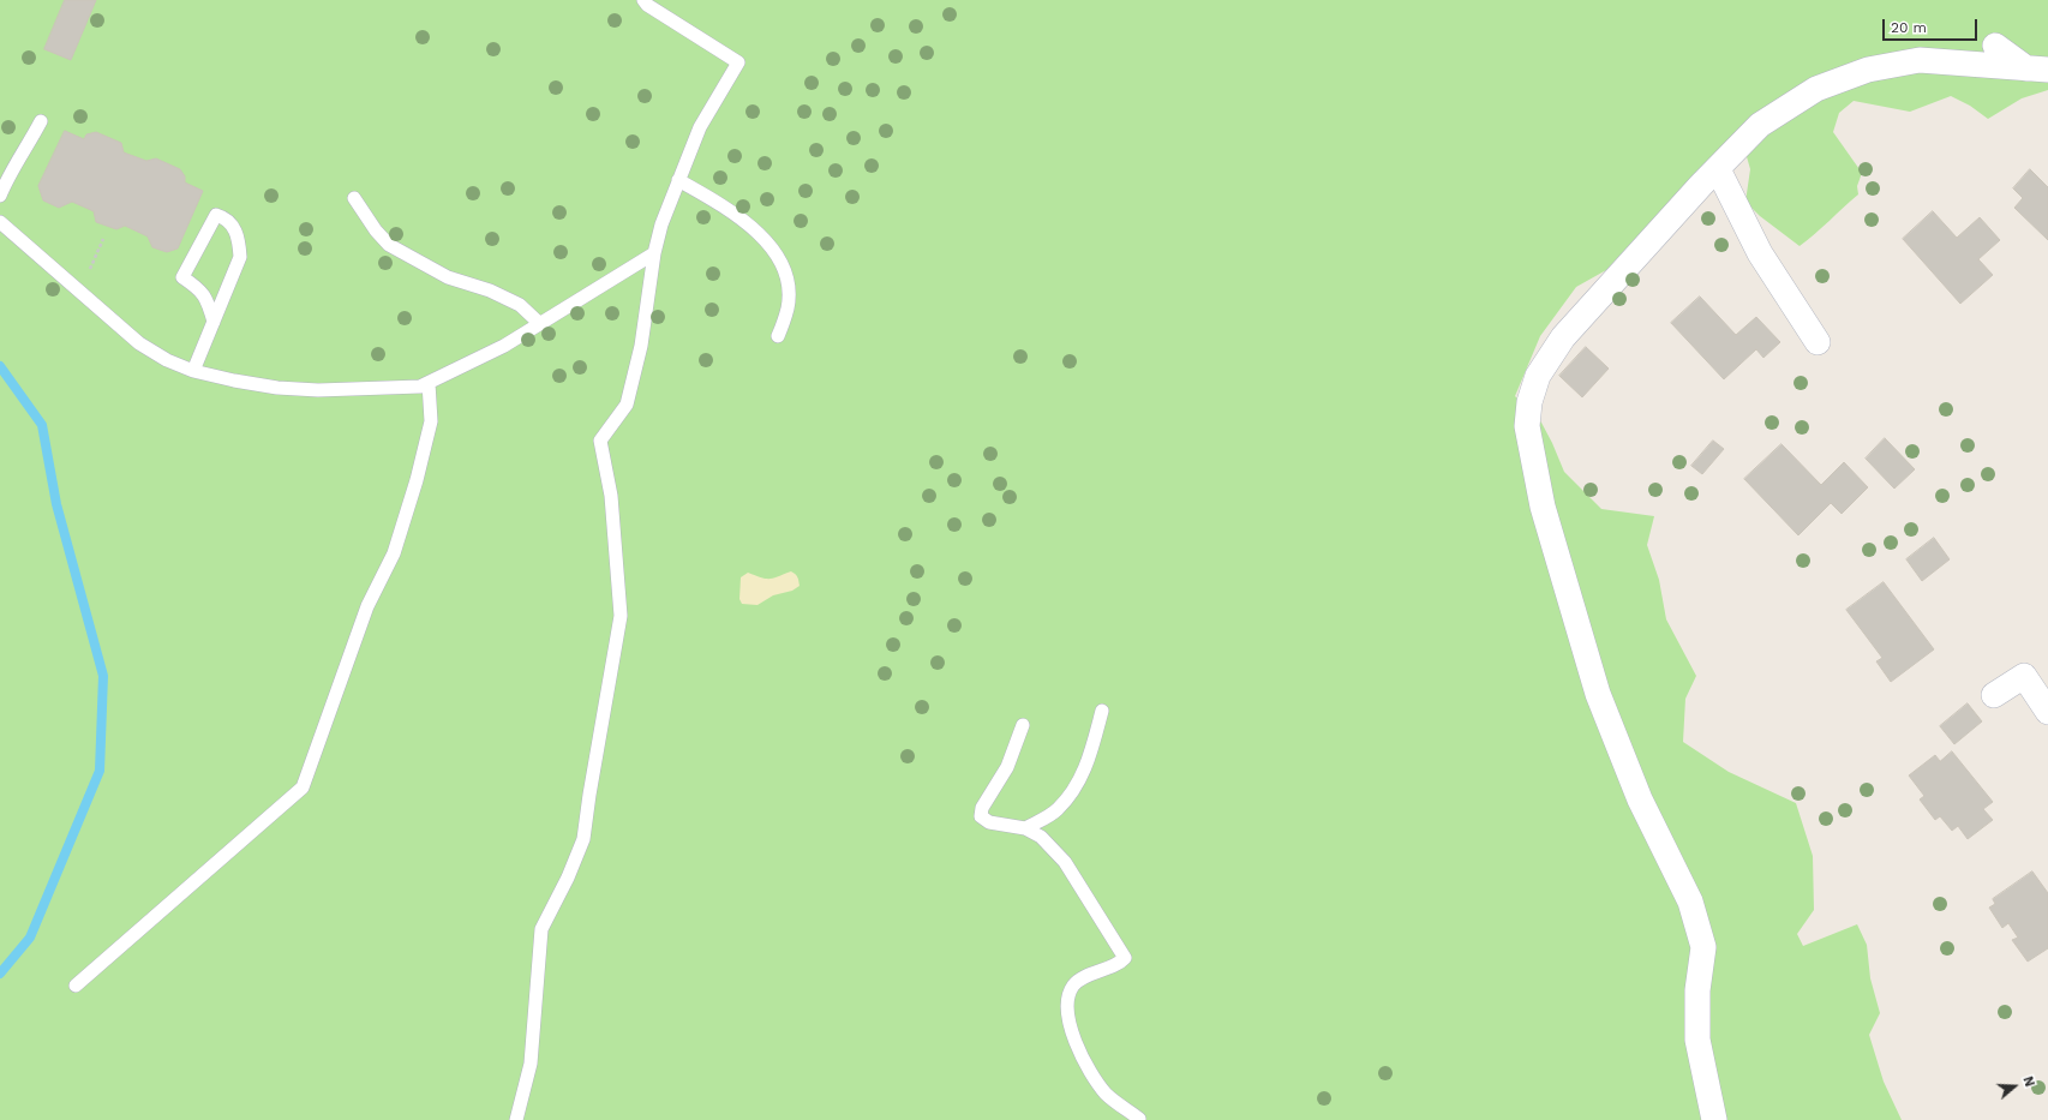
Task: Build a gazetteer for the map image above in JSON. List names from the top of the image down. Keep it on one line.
{"scale_bar":"20 m","north":"right"}
